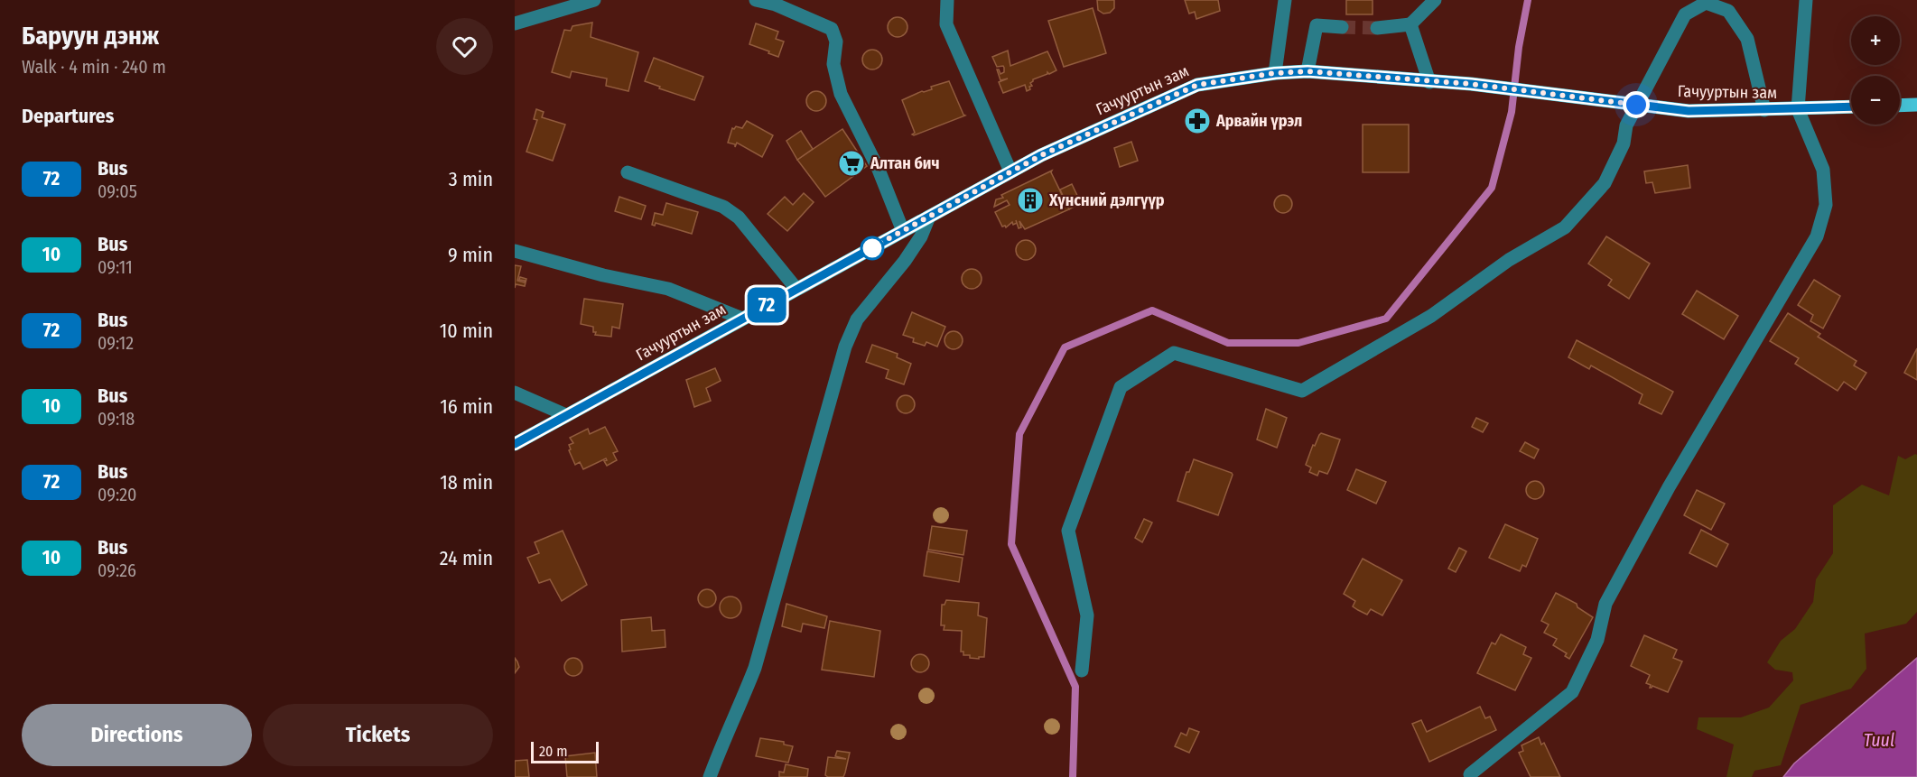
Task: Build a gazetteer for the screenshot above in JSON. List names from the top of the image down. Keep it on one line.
{"streets":{"main road":["Гачууртын зам"]},"water":["Tuul"],"places":{"pharmacy":["Арвайн үрэл"],"supermarket":["Алтан бич"],"building":["Хүнсний дэлгүүр"]},"lines":["bus line 72"],"scale_bar":"20 m","page":{"heading":[["Баруун дэнж","Walk · 4 min · 240 m"],"Departures"],"on_map":"72","map_buttons":["+","−"],"list":[{"mark":"72","name":"Bus","note":"09:05","value":"3 min"},{"mark":"10","name":"Bus","note":"09:11","value":"9 min"},{"mark":"72","name":"Bus","note":"09:12","value":"10 min"},{"mark":"10","name":"Bus","note":"09:18","value":"16 min"},{"mark":"72","name":"Bus","note":"09:20","value":"18 min"},{"mark":"10","name":"Bus","note":"09:26","value":"24 min"}],"buttons":["Directions","Tickets"],"scale":"20 m"}}
